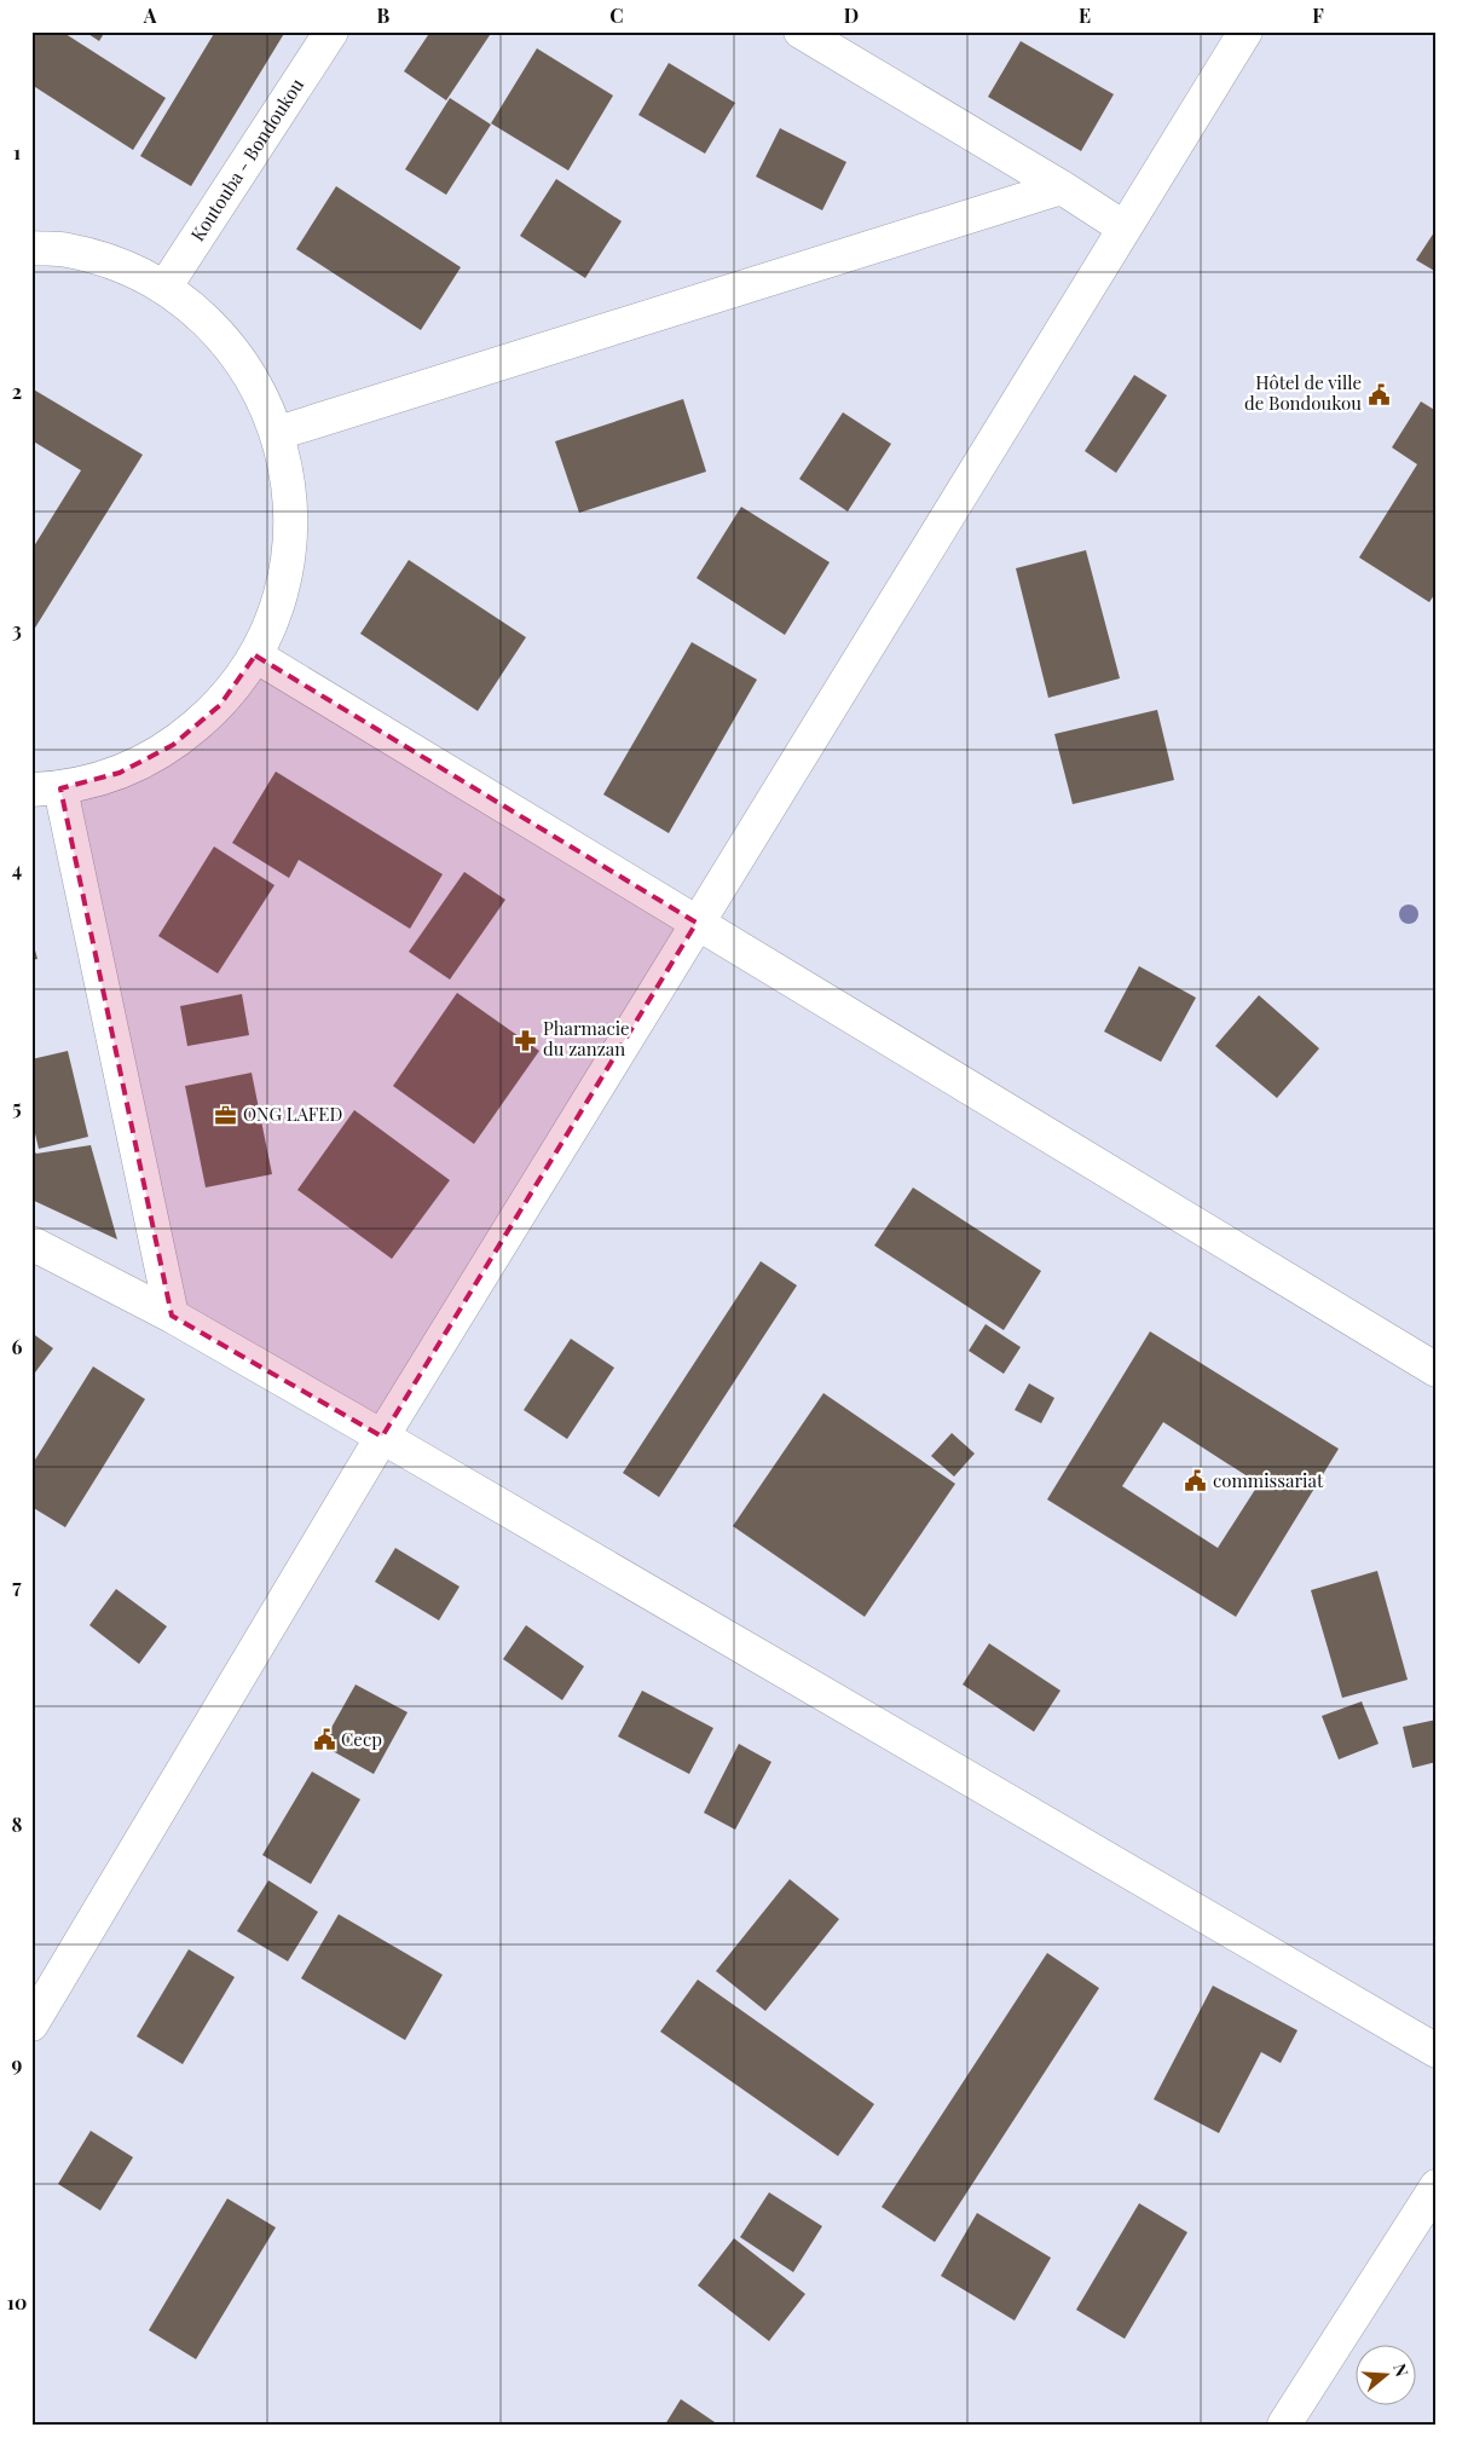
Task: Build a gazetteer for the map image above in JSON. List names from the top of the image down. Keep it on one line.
{"streets":{"street":["Koutouba - Bondoukou"]},"places":{"public building":["Hôtel de ville de Bondoukou","commissariat","Cecp"],"pharmacy":["Pharmacie du zanzan"],"office":["ONG LAFED"]},"north":"right","grid":{"columns":["A","B","C","D","E","F"],"rows":["1","2","3","4","5","6","7","8","9","10"]}}
